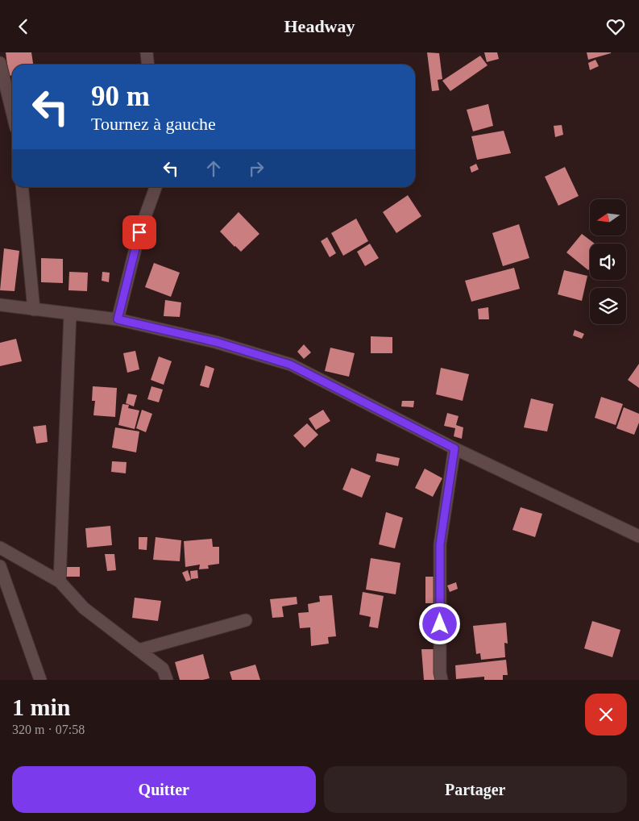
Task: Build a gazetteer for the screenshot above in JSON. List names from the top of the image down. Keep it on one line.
{"north":"left","page":{"header":"Headway","turn":["90 m","Tournez à gauche"],"heading":["1 min","320 m · 07:58"],"buttons":["Quitter","Partager"]}}
